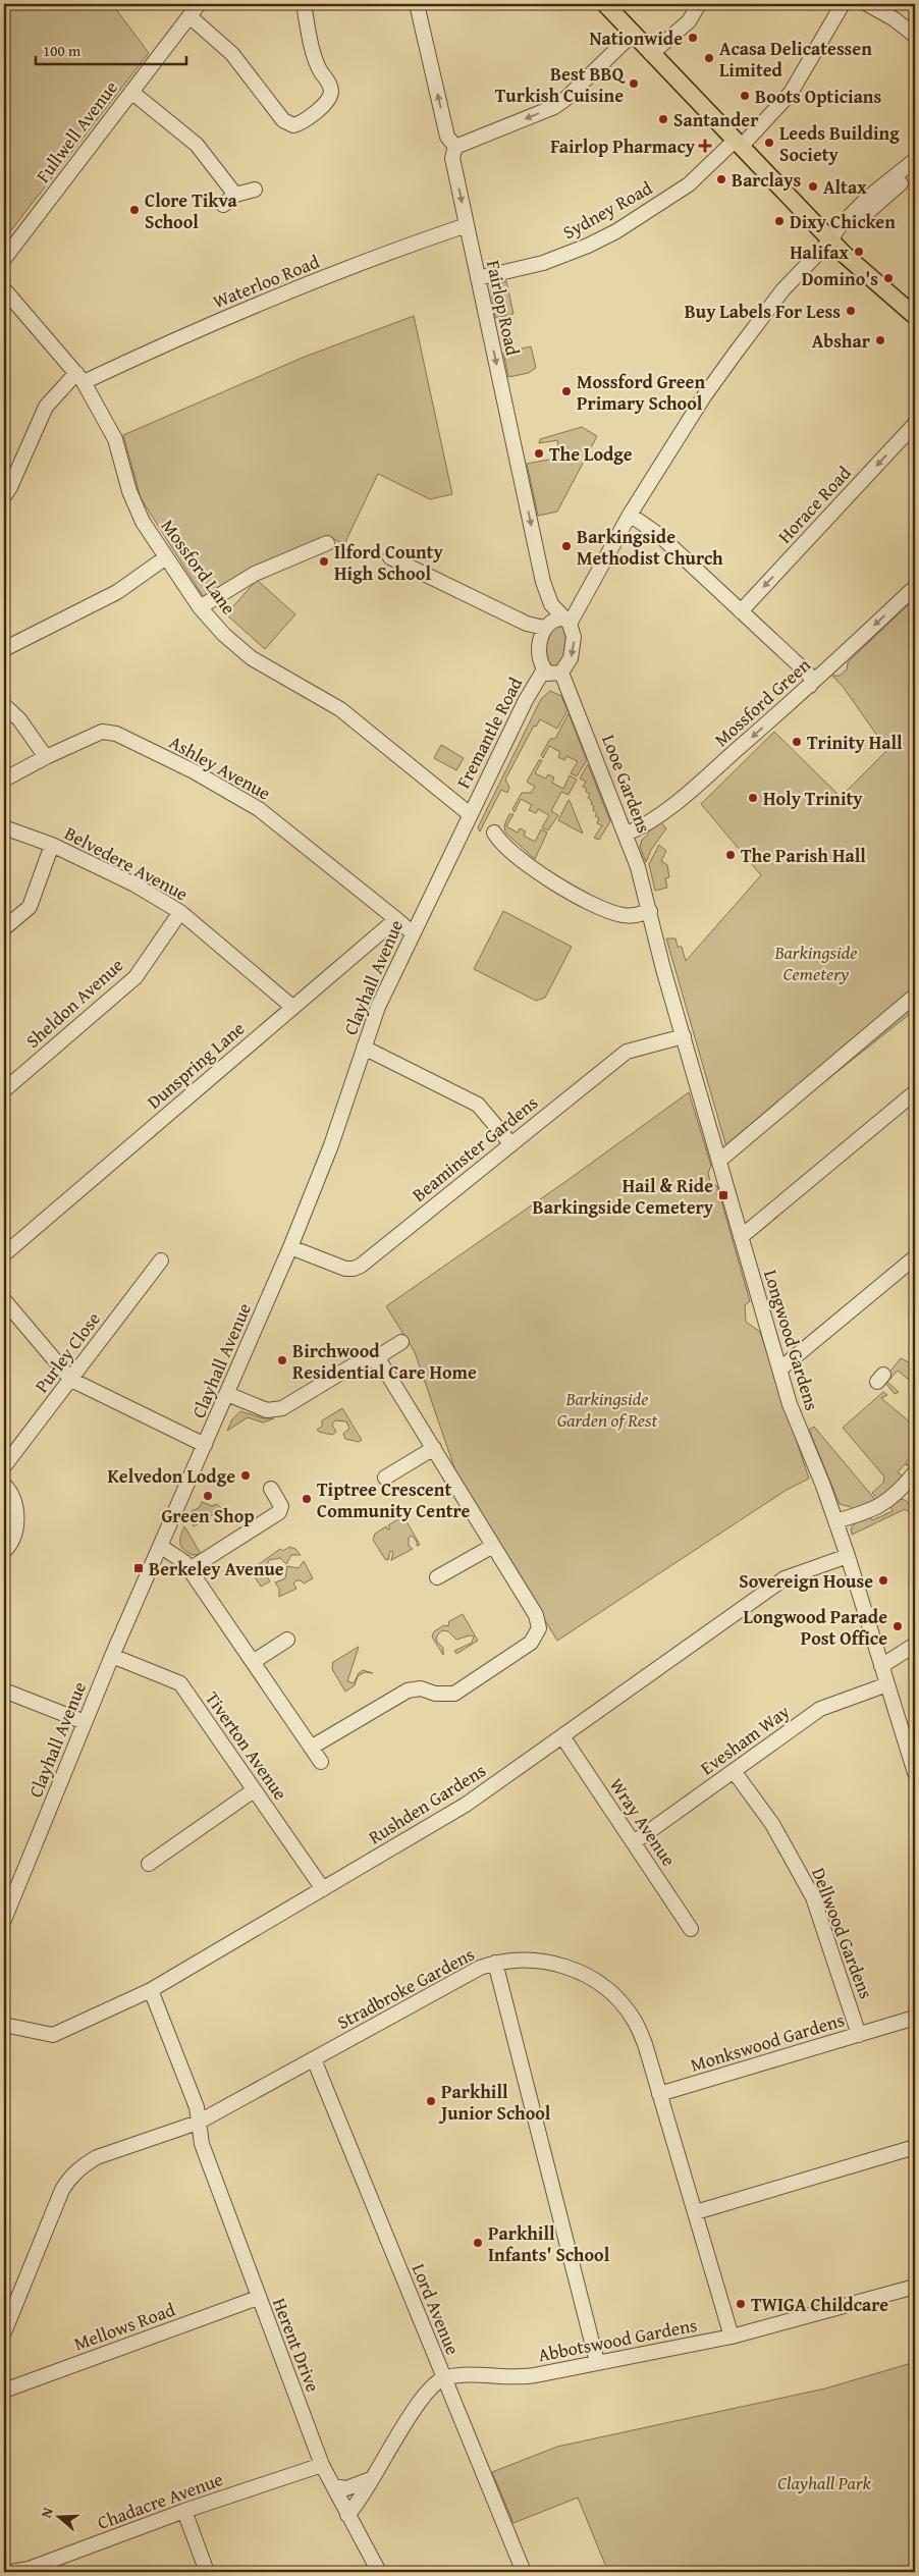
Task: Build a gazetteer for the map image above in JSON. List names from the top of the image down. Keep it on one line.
{"streets":{"street":["Fullwell Avenue","Sydney Road","Waterloo Road","Fairlop Road","Horace Road","Mossford Lane","Mossford Green","Fremantle Road","Ashley Avenue","Looe Gardens","Belvedere Avenue","Clayhall Avenue","Sheldon Avenue","Dunspring Lane","Beaminster Gardens","Longwood Gardens","Purley Close","Evesham Way","Tiverton Avenue","Rushden Gardens","Wray Avenue","Dellwood Gardens","Stradbroke Gardens","Monkswood Gardens","Lord Avenue","Mellows Road","Abbotswood Gardens","Herent Drive","Chadacre Avenue"]},"crossings":[["Sydney Road","Fairlop Road"],["Waterloo Road","Fairlop Road"],["Waterloo Road","Mossford Lane"],["Fairlop Road","Fremantle Road"],["Fairlop Road","Looe Gardens"],["Mossford Lane","Fremantle Road"],["Mossford Lane","Clayhall Avenue"],["Mossford Green","Looe Gardens"],["Fremantle Road","Looe Gardens"],["Fremantle Road","Clayhall Avenue"],["Ashley Avenue","Dunspring Lane"],["Looe Gardens","Longwood Gardens"],["Belvedere Avenue","Sheldon Avenue"],["Belvedere Avenue","Dunspring Lane"],["Clayhall Avenue","Beaminster Gardens"],["Clayhall Avenue","Tiverton Avenue"],["Beaminster Gardens","Longwood Gardens"],["Longwood Gardens","Evesham Way"],["Longwood Gardens","Rushden Gardens"],["Evesham Way","Wray Avenue"],["Evesham Way","Dellwood Gardens"],["Tiverton Avenue","Rushden Gardens"],["Rushden Gardens","Wray Avenue"],["Rushden Gardens","Herent Drive"],["Dellwood Gardens","Monkswood Gardens"],["Stradbroke Gardens","Monkswood Gardens"],["Stradbroke Gardens","Lord Avenue"],["Stradbroke Gardens","Abbotswood Gardens"],["Stradbroke Gardens","Herent Drive"],["Lord Avenue","Abbotswood Gardens"],["Mellows Road","Herent Drive"],["Herent Drive","Chadacre Avenue"]],"one_way":["Horace Road","Mossford Green"],"parks":["Barkingside Cemetery","Barkingside Garden of Rest","Clayhall Park"],"places":{"other":["Nationwide","Acasa Delicatessen Limited","Best BBQ Turkish Cuisine","Boots Opticians","Santander","Leeds Building Society","Barclays","Altax","Clore Tikva School","Dixy Chicken","Halifax","Domino's","Buy Labels For Less","Abshar","Mossford Green Primary School","The Lodge","Barkingside Methodist Church","Ilford County High School","Trinity Hall","Holy Trinity","The Parish Hall","Birchwood Residential Care Home","Kelvedon Lodge","Green Shop","Tiptree Crescent Community Centre","Sovereign House","Longwood Parade Post Office","Parkhill Junior School","Parkhill Infants' School","TWIGA Childcare"],"health":["Fairlop Pharmacy"],"transit":["Hail & Ride Barkingside Cemetery","Berkeley Avenue"]},"scale_bar":"100 m","north":"left"}
